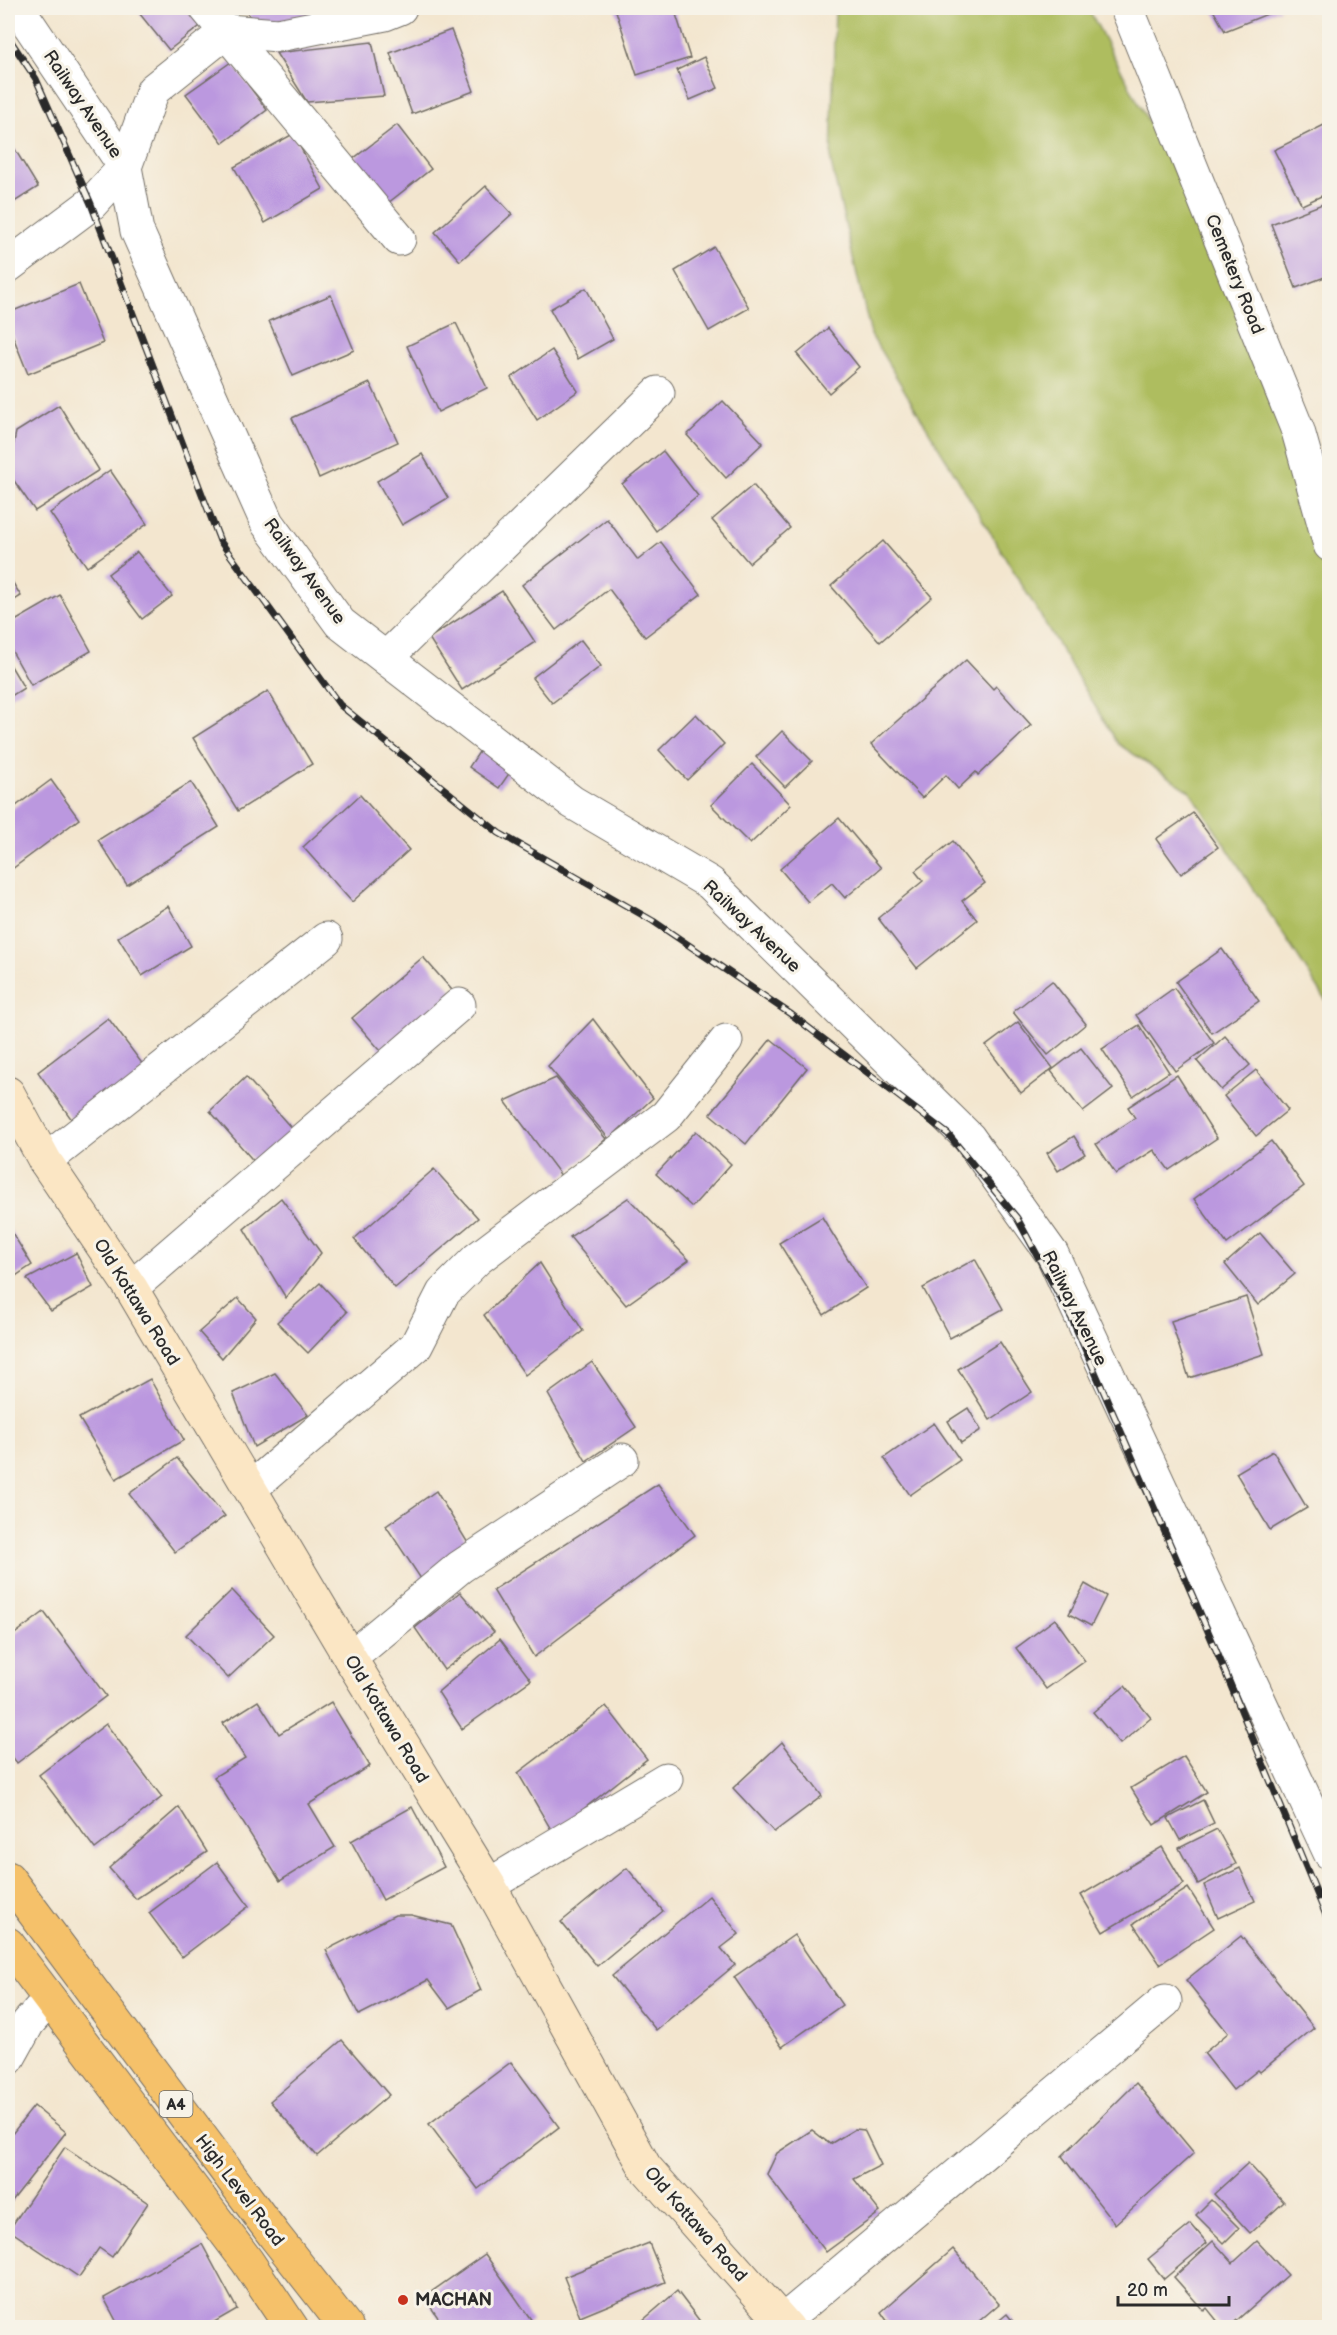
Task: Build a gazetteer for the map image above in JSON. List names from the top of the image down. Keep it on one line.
{"streets":{"highway":["A4","High Level Road"],"street":["Railway Avenue","Cemetery Road","Old Kottawa Road"]},"places":["MACHAN"],"scale_bar":"20 m"}
